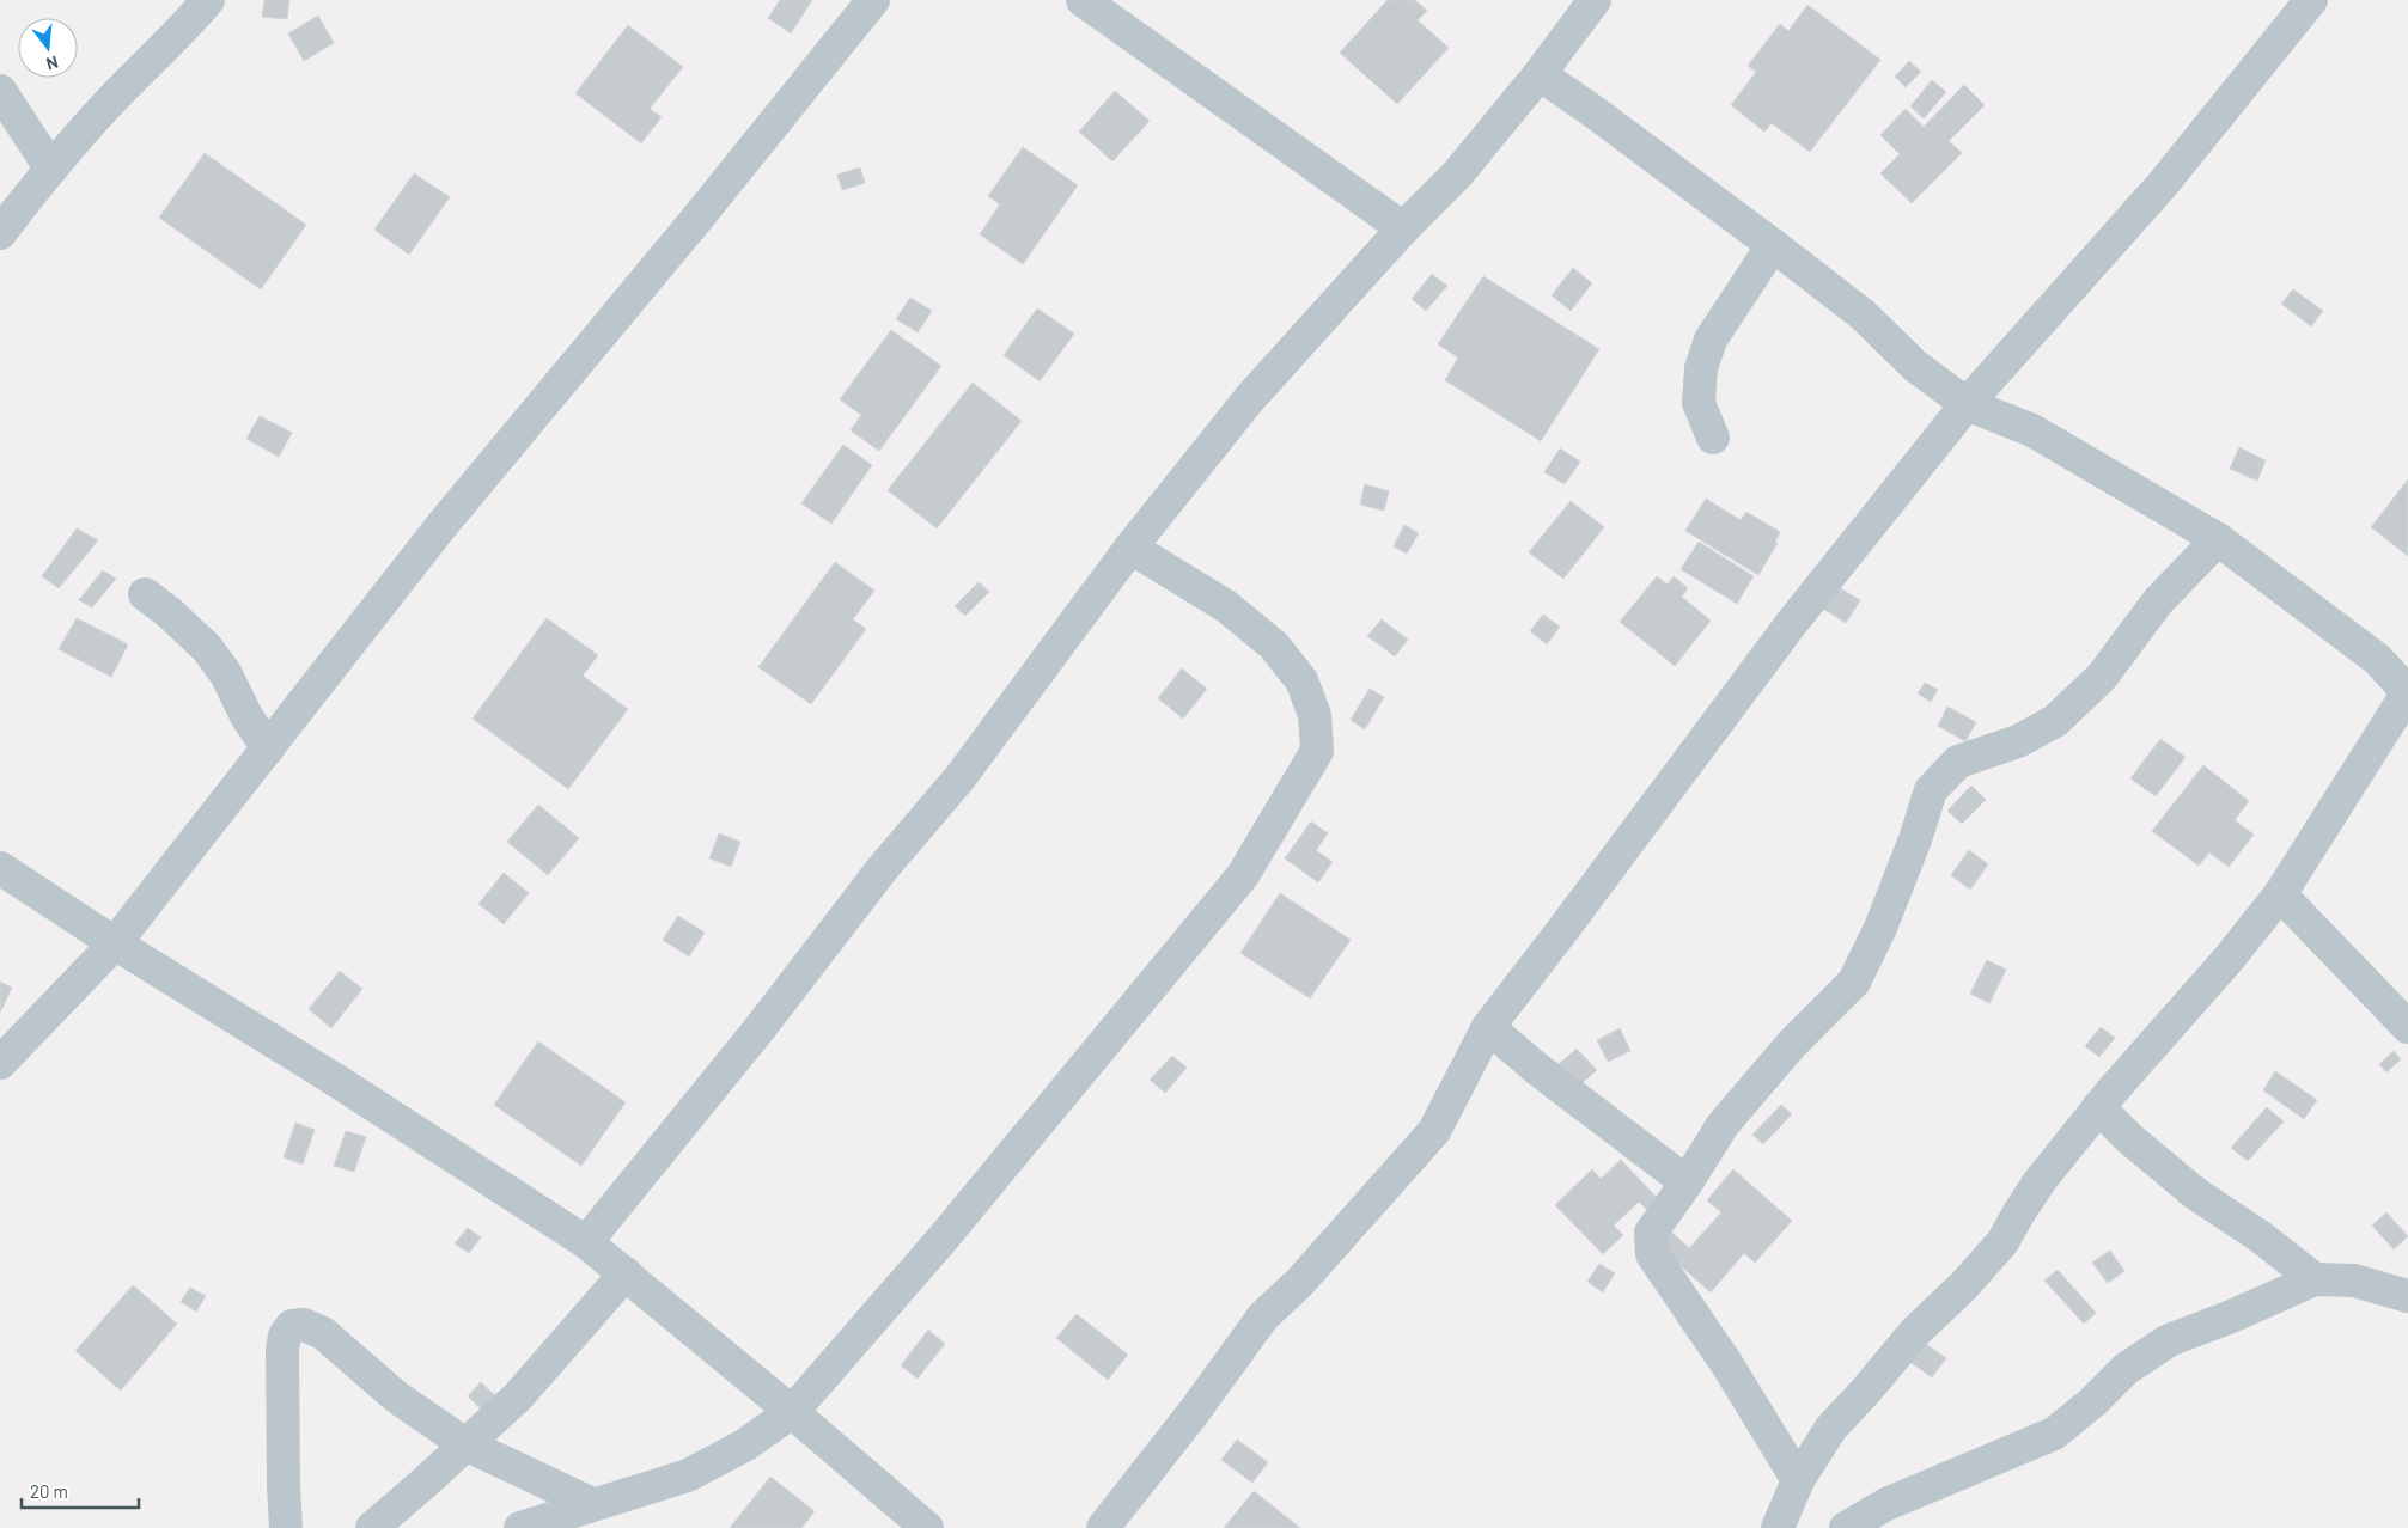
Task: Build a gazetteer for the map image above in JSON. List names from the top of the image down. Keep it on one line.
{"scale_bar":"20 m","north":"bottom"}
